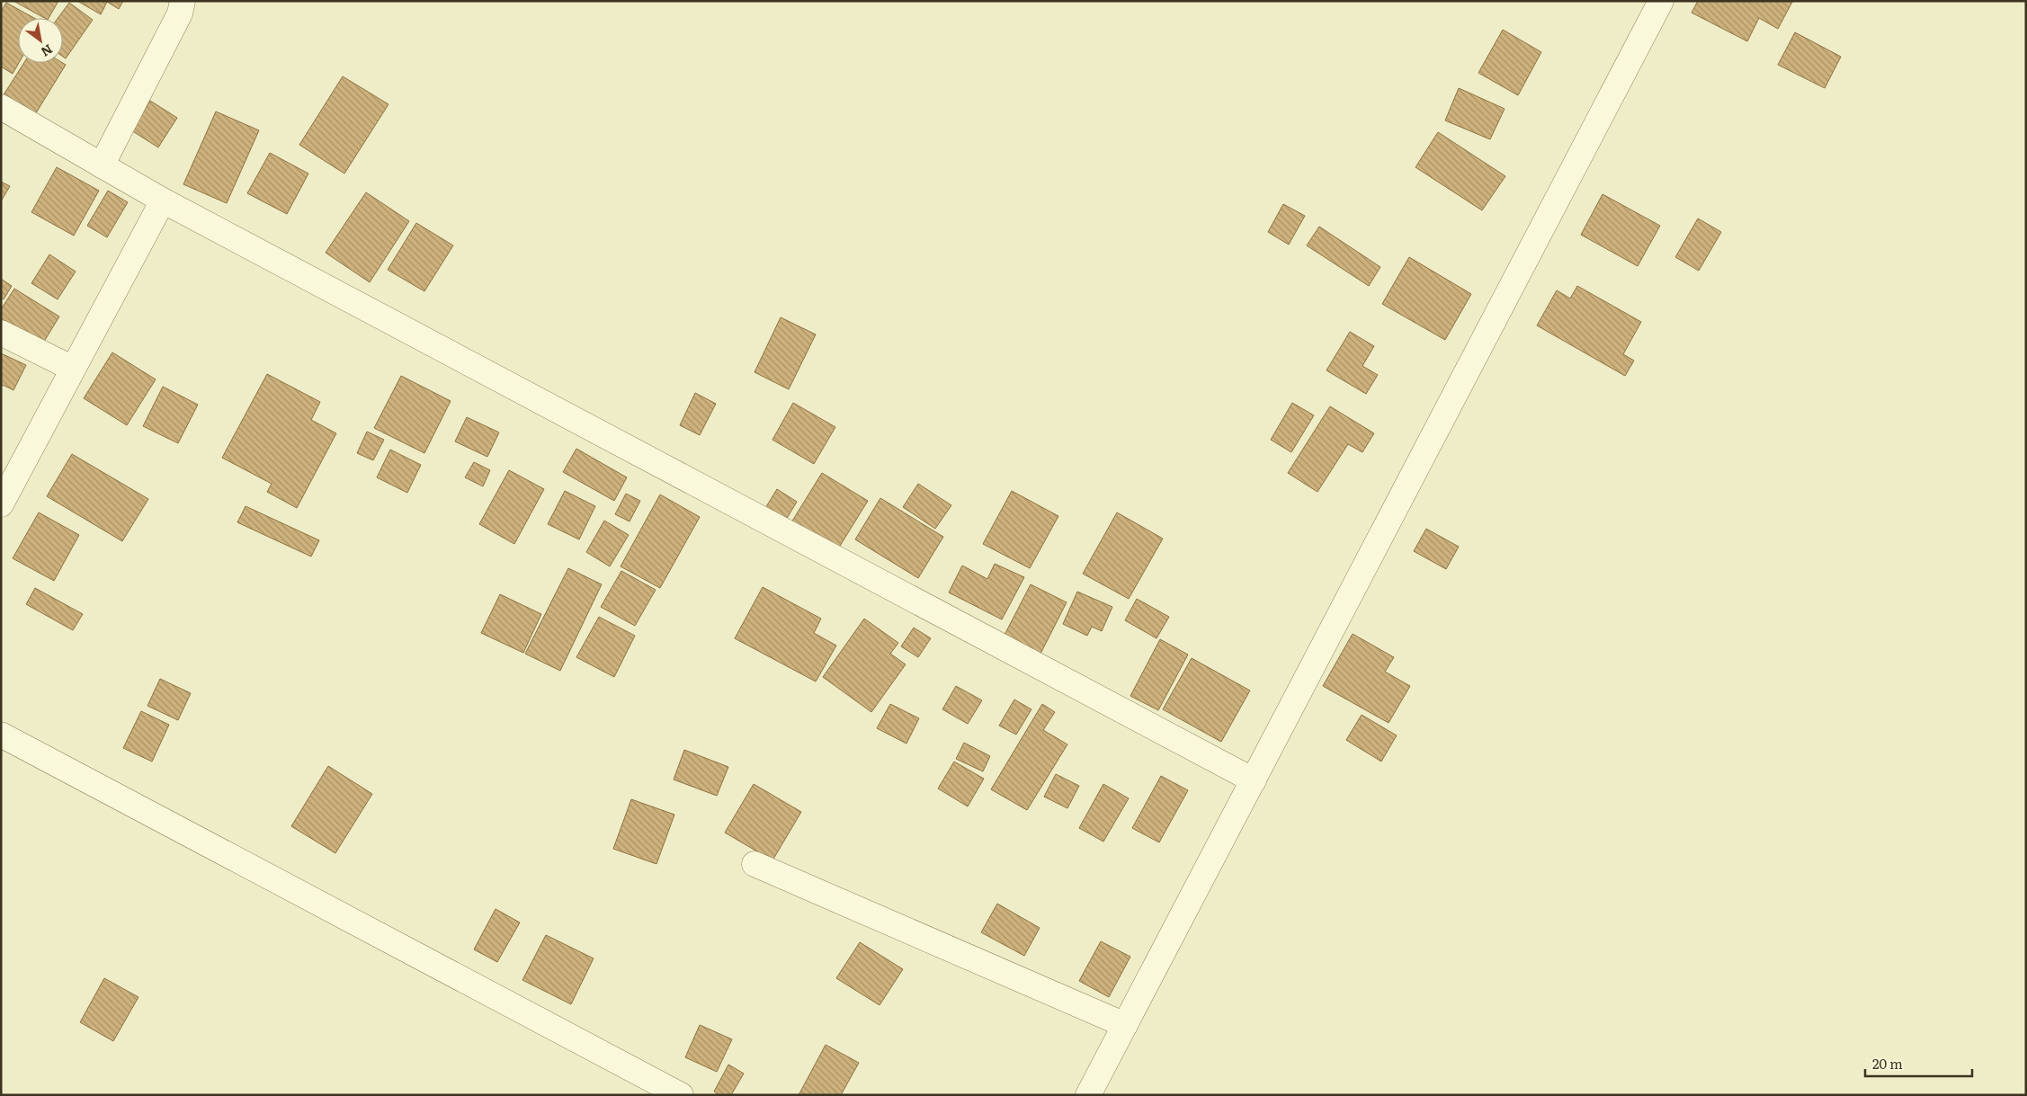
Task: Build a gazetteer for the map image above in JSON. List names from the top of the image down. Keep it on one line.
{"scale_bar":"20 m","north":"bottom right"}
